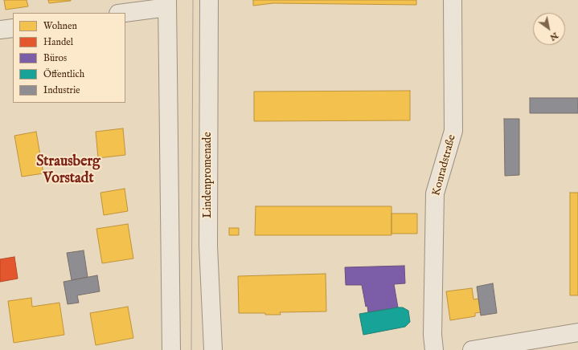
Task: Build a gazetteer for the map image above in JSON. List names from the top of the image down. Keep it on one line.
{"streets":{"street":["Konradstraße","Lindenpromenade"]},"districts":["Strausberg Vorstadt"],"legend":["Wohnen","Handel","Büros","Öffentlich","Industrie"],"north":"bottom right"}
